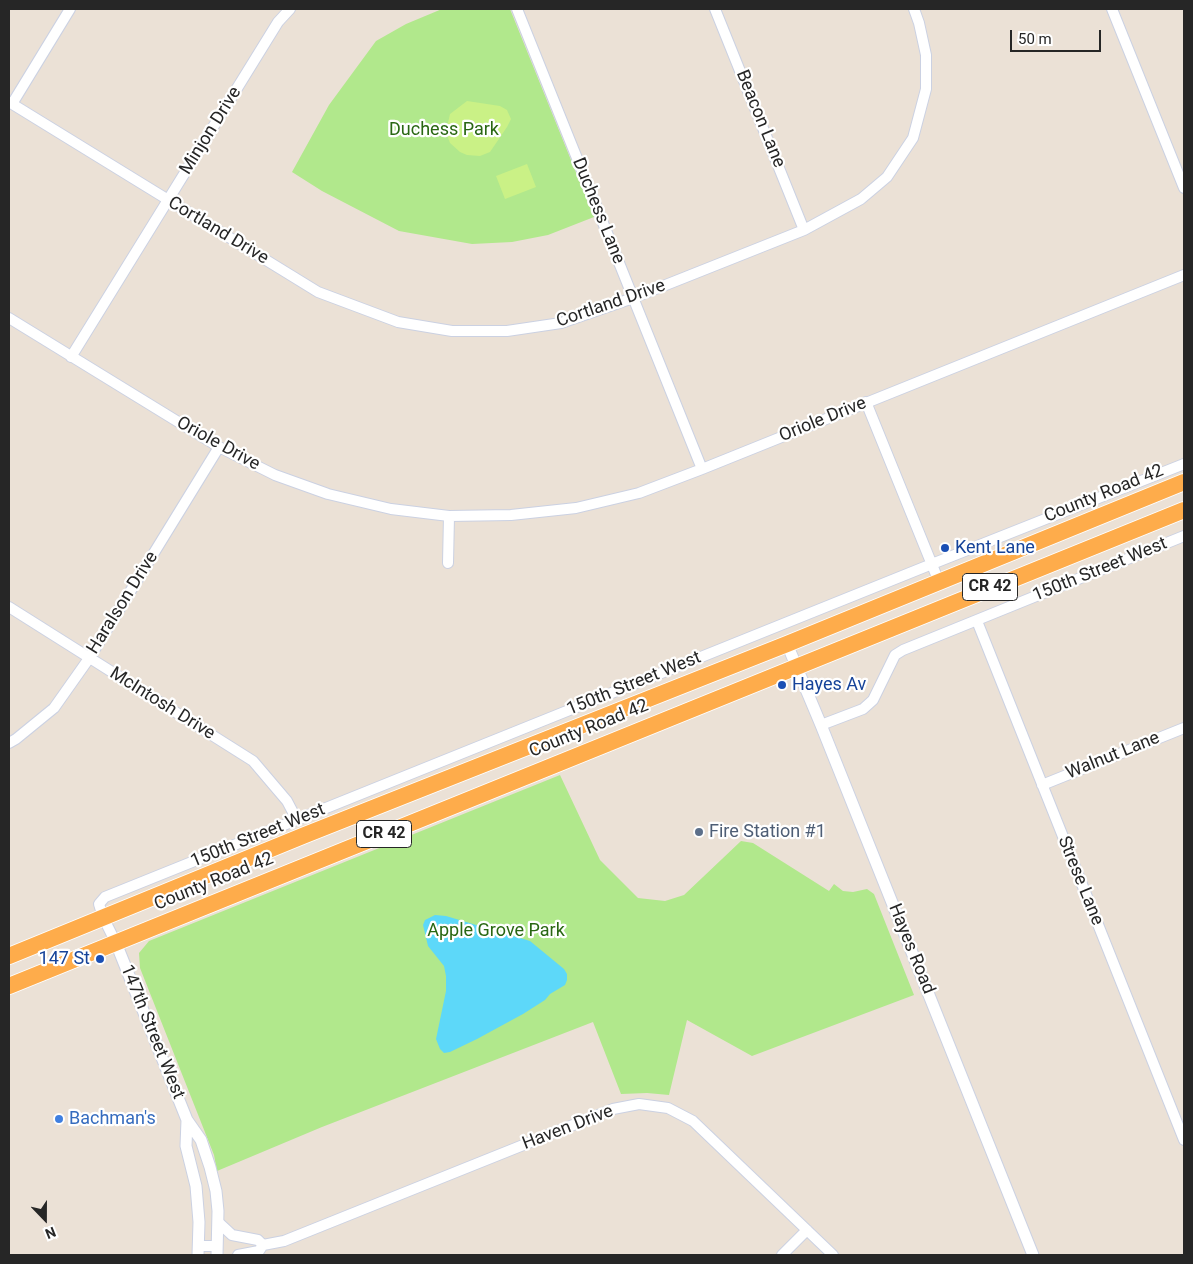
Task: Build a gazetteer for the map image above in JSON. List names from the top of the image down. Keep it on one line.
{"streets":{"highway":["County Road 42","CR 42"],"street":["Beacon Lane","Minjon Drive","Duchess Lane","Cortland Drive","Oriole Drive","150th Street West","Haralson Drive","McIntosh Drive","Walnut Lane","Strese Lane","Hayes Road","147th Street West","Haven Drive"]},"crossings":[["Beacon Lane","Cortland Drive"],["Minjon Drive","Cortland Drive"],["Minjon Drive","Oriole Drive"],["Duchess Lane","Cortland Drive"],["Duchess Lane","Oriole Drive"],["Oriole Drive","Haralson Drive"],["County Road 42","150th Street West"],["County Road 42","Hayes Road"],["County Road 42","147th Street West"],["150th Street West","McIntosh Drive"],["150th Street West","Strese Lane"],["150th Street West","Hayes Road"],["Haralson Drive","McIntosh Drive"],["Walnut Lane","Strese Lane"]],"parks":["Duchess Park","Apple Grove Park"],"places":["Kent Lane","Hayes Av","Fire Station #1","147 St","Bachman's"],"scale_bar":"50 m","north":"bottom"}
